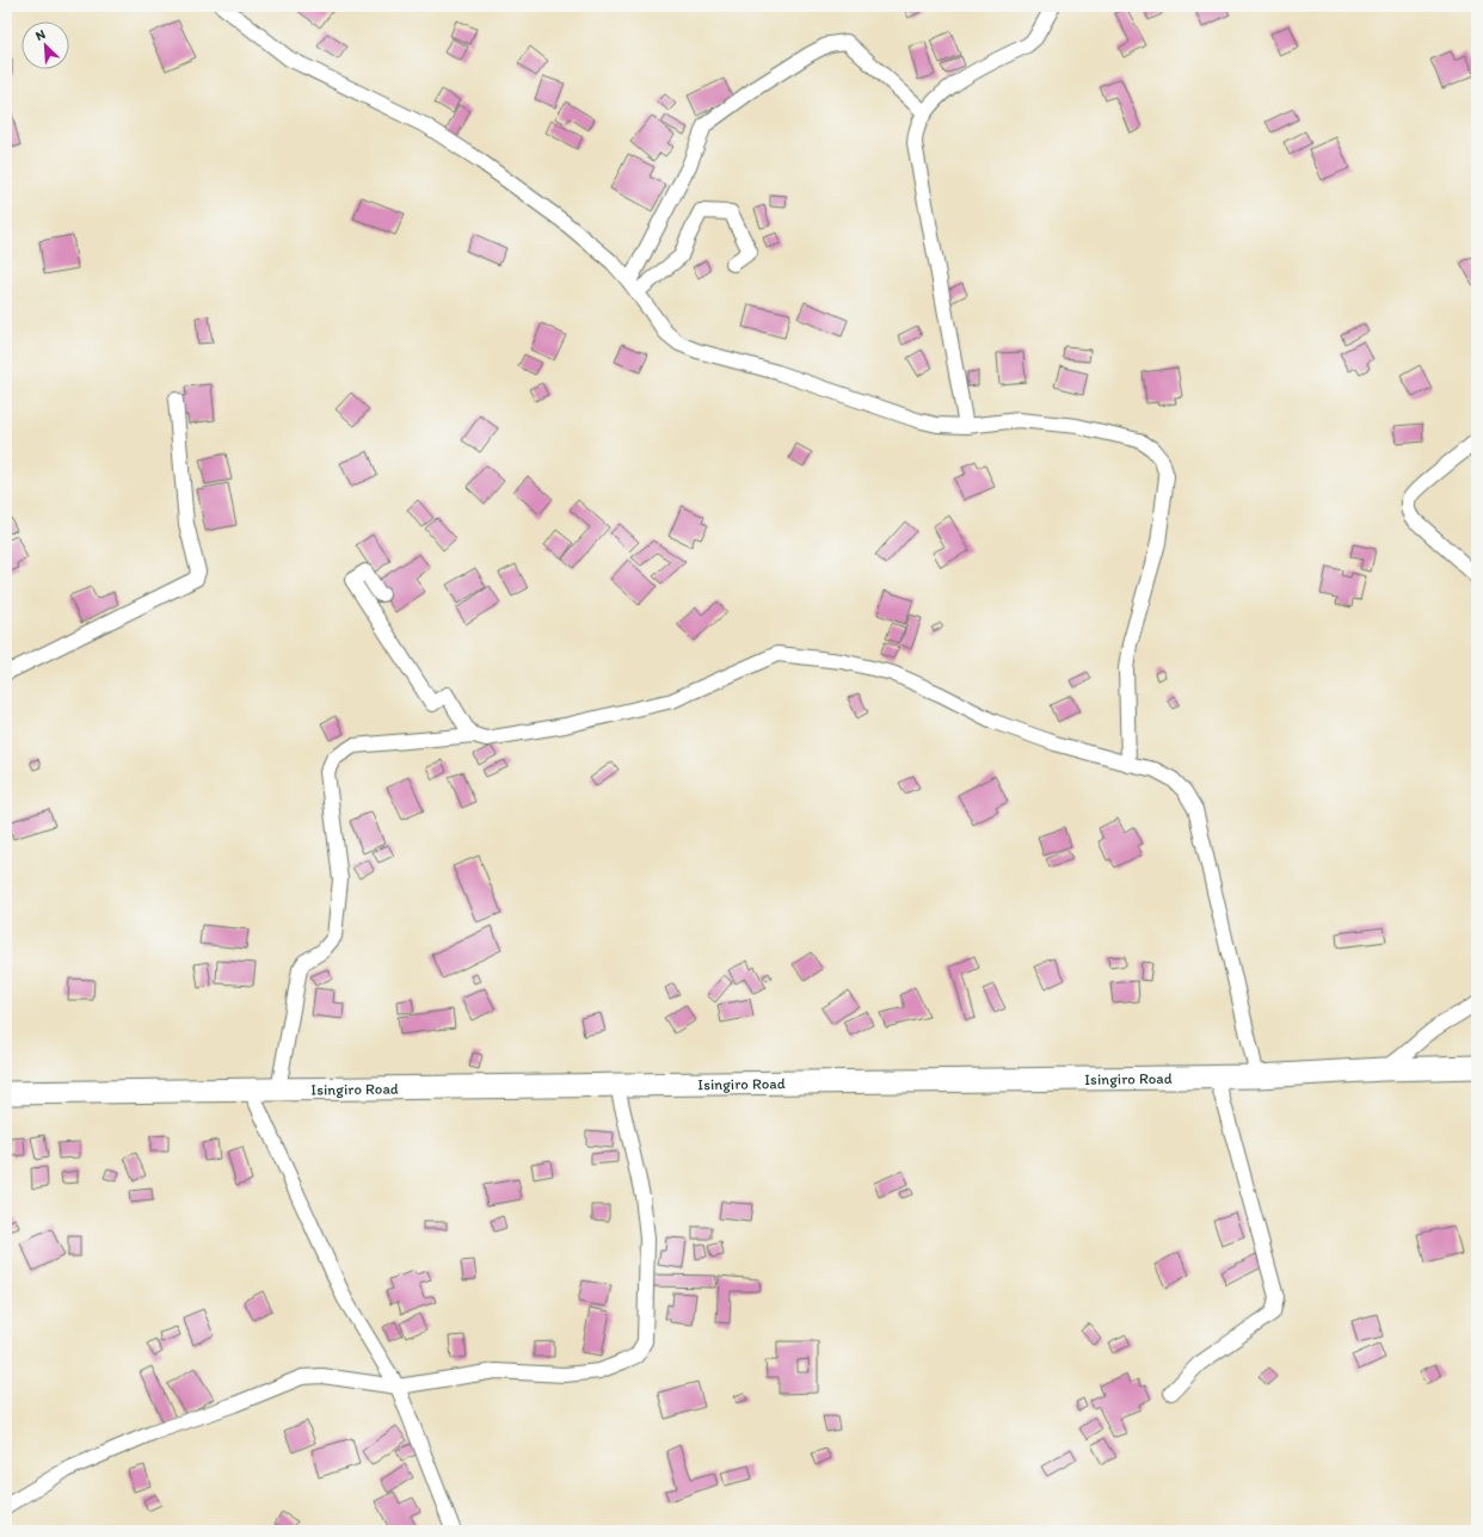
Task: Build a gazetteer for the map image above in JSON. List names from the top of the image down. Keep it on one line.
{"streets":{"main road":["Isingiro Road"]},"north":"top left"}
